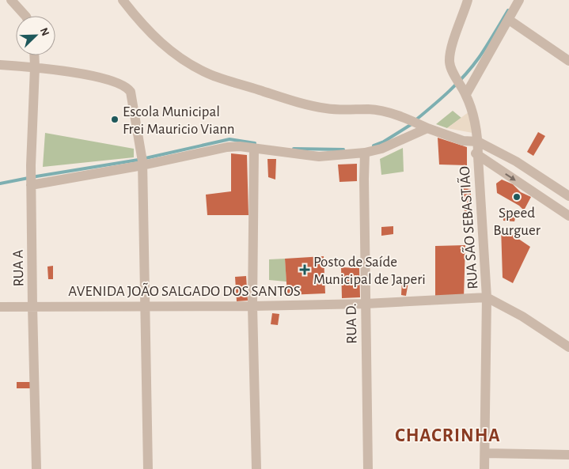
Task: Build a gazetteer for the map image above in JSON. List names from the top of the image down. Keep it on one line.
{"streets":{"street":["RUA SÃO SEBASTIÃO","RUA A","AVENIDA JOÃO SALGADO DOS SANTOS","RUA D."]},"crossings":[["RUA SÃO SEBASTIÃO","AVENIDA JOÃO SALGADO DOS SANTOS"],["RUA A","AVENIDA JOÃO SALGADO DOS SANTOS"],["AVENIDA JOÃO SALGADO DOS SANTOS","RUA D."]],"districts":["CHACRINHA"],"places":{"other":["Escola Municipal Frei Mauricio Viann","Speed Burguer"],"health":["Posto de Saíde Municipal de Japeri"]},"north":"top right"}
